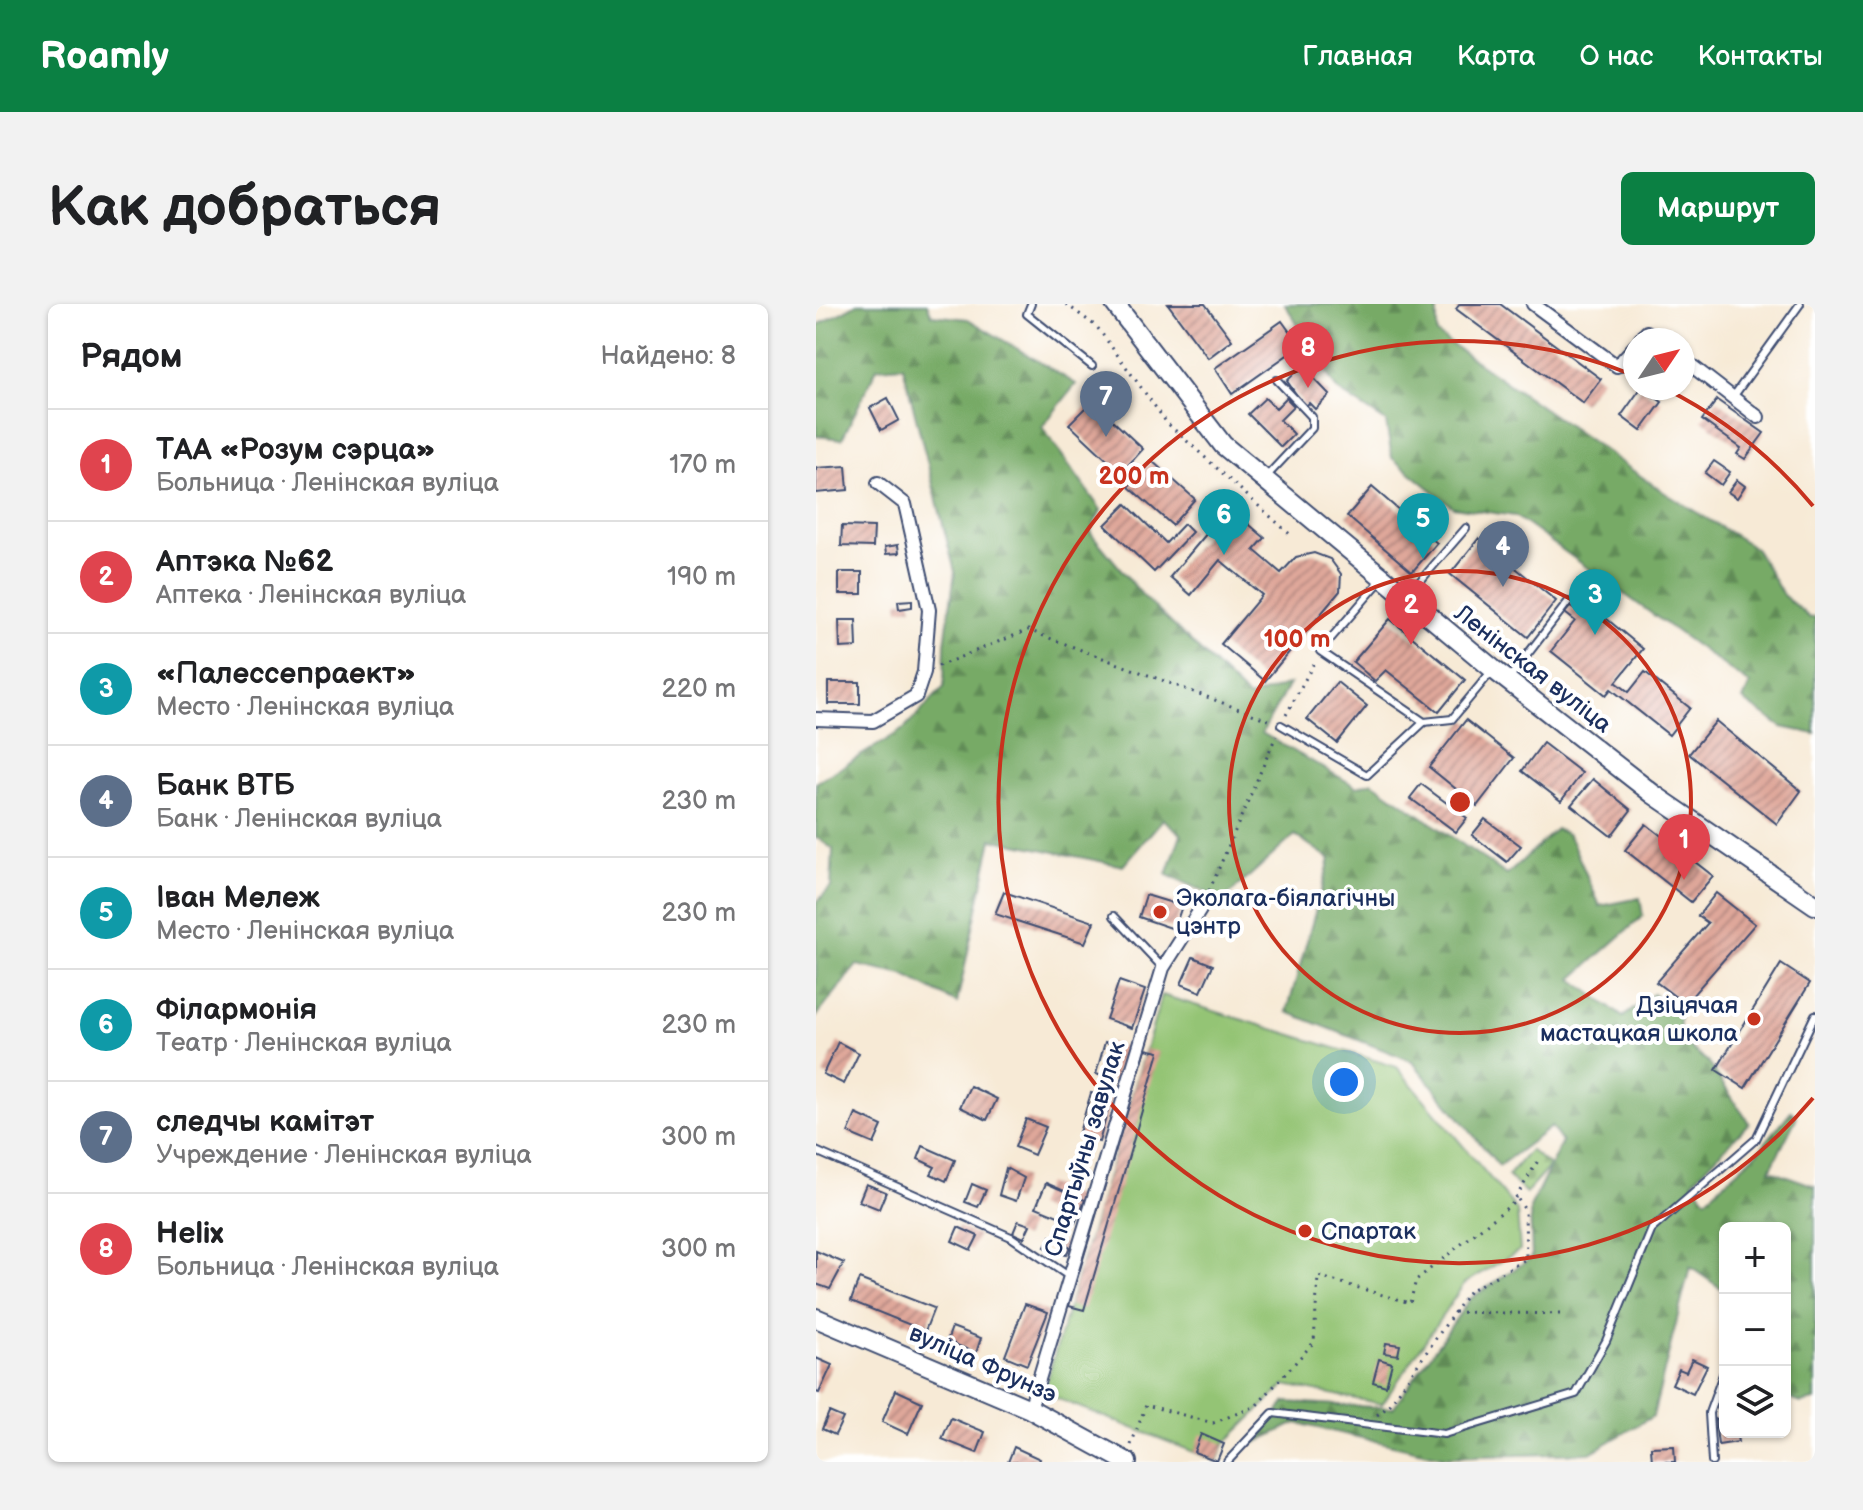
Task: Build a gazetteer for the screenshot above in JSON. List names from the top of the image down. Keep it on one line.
{"streets":{"main road":["Ленінская вуліца","вуліца Фрунзэ"],"street":["Спартыўны завулак"]},"crossings":[["Спартыўны завулак","вуліца Фрунзэ"]],"places":["Эколага-біялагічны цэнтр","Дзіцячая мастацкая школа","Спартак"],"north":"top right","page":{"header":"Roamly","nav":["Главная","Карта","О нас","Контакты"],"buttons":"Маршрут","title":"Как добраться","heading":["Рядом","Найдено: 8"],"pins":["8","7","6","5","4","3","2","1"],"list":[{"mark":"1","name":"ТАА «Розум сэрца»","note":"Больница · Ленінская вуліца","value":"170 m"},{"mark":"2","name":"Аптэка №62","note":"Аптека · Ленінская вуліца","value":"190 m"},{"mark":"3","name":"«Палессепраект»","note":"Место · Ленінская вуліца","value":"220 m"},{"mark":"4","name":"Банк ВТБ","note":"Банк · Ленінская вуліца","value":"230 m"},{"mark":"5","name":"Іван Мележ","note":"Место · Ленінская вуліца","value":"230 m"},{"mark":"6","name":"Філармонія","note":"Театр · Ленінская вуліца","value":"230 m"},{"mark":"7","name":"следчы камітэт","note":"Учреждение · Ленінская вуліца","value":"300 m"},{"mark":"8","name":"Helix","note":"Больница · Ленінская вуліца","value":"300 m"}],"map_buttons":["+","−"]},"rings":["200 m","100 m"]}
